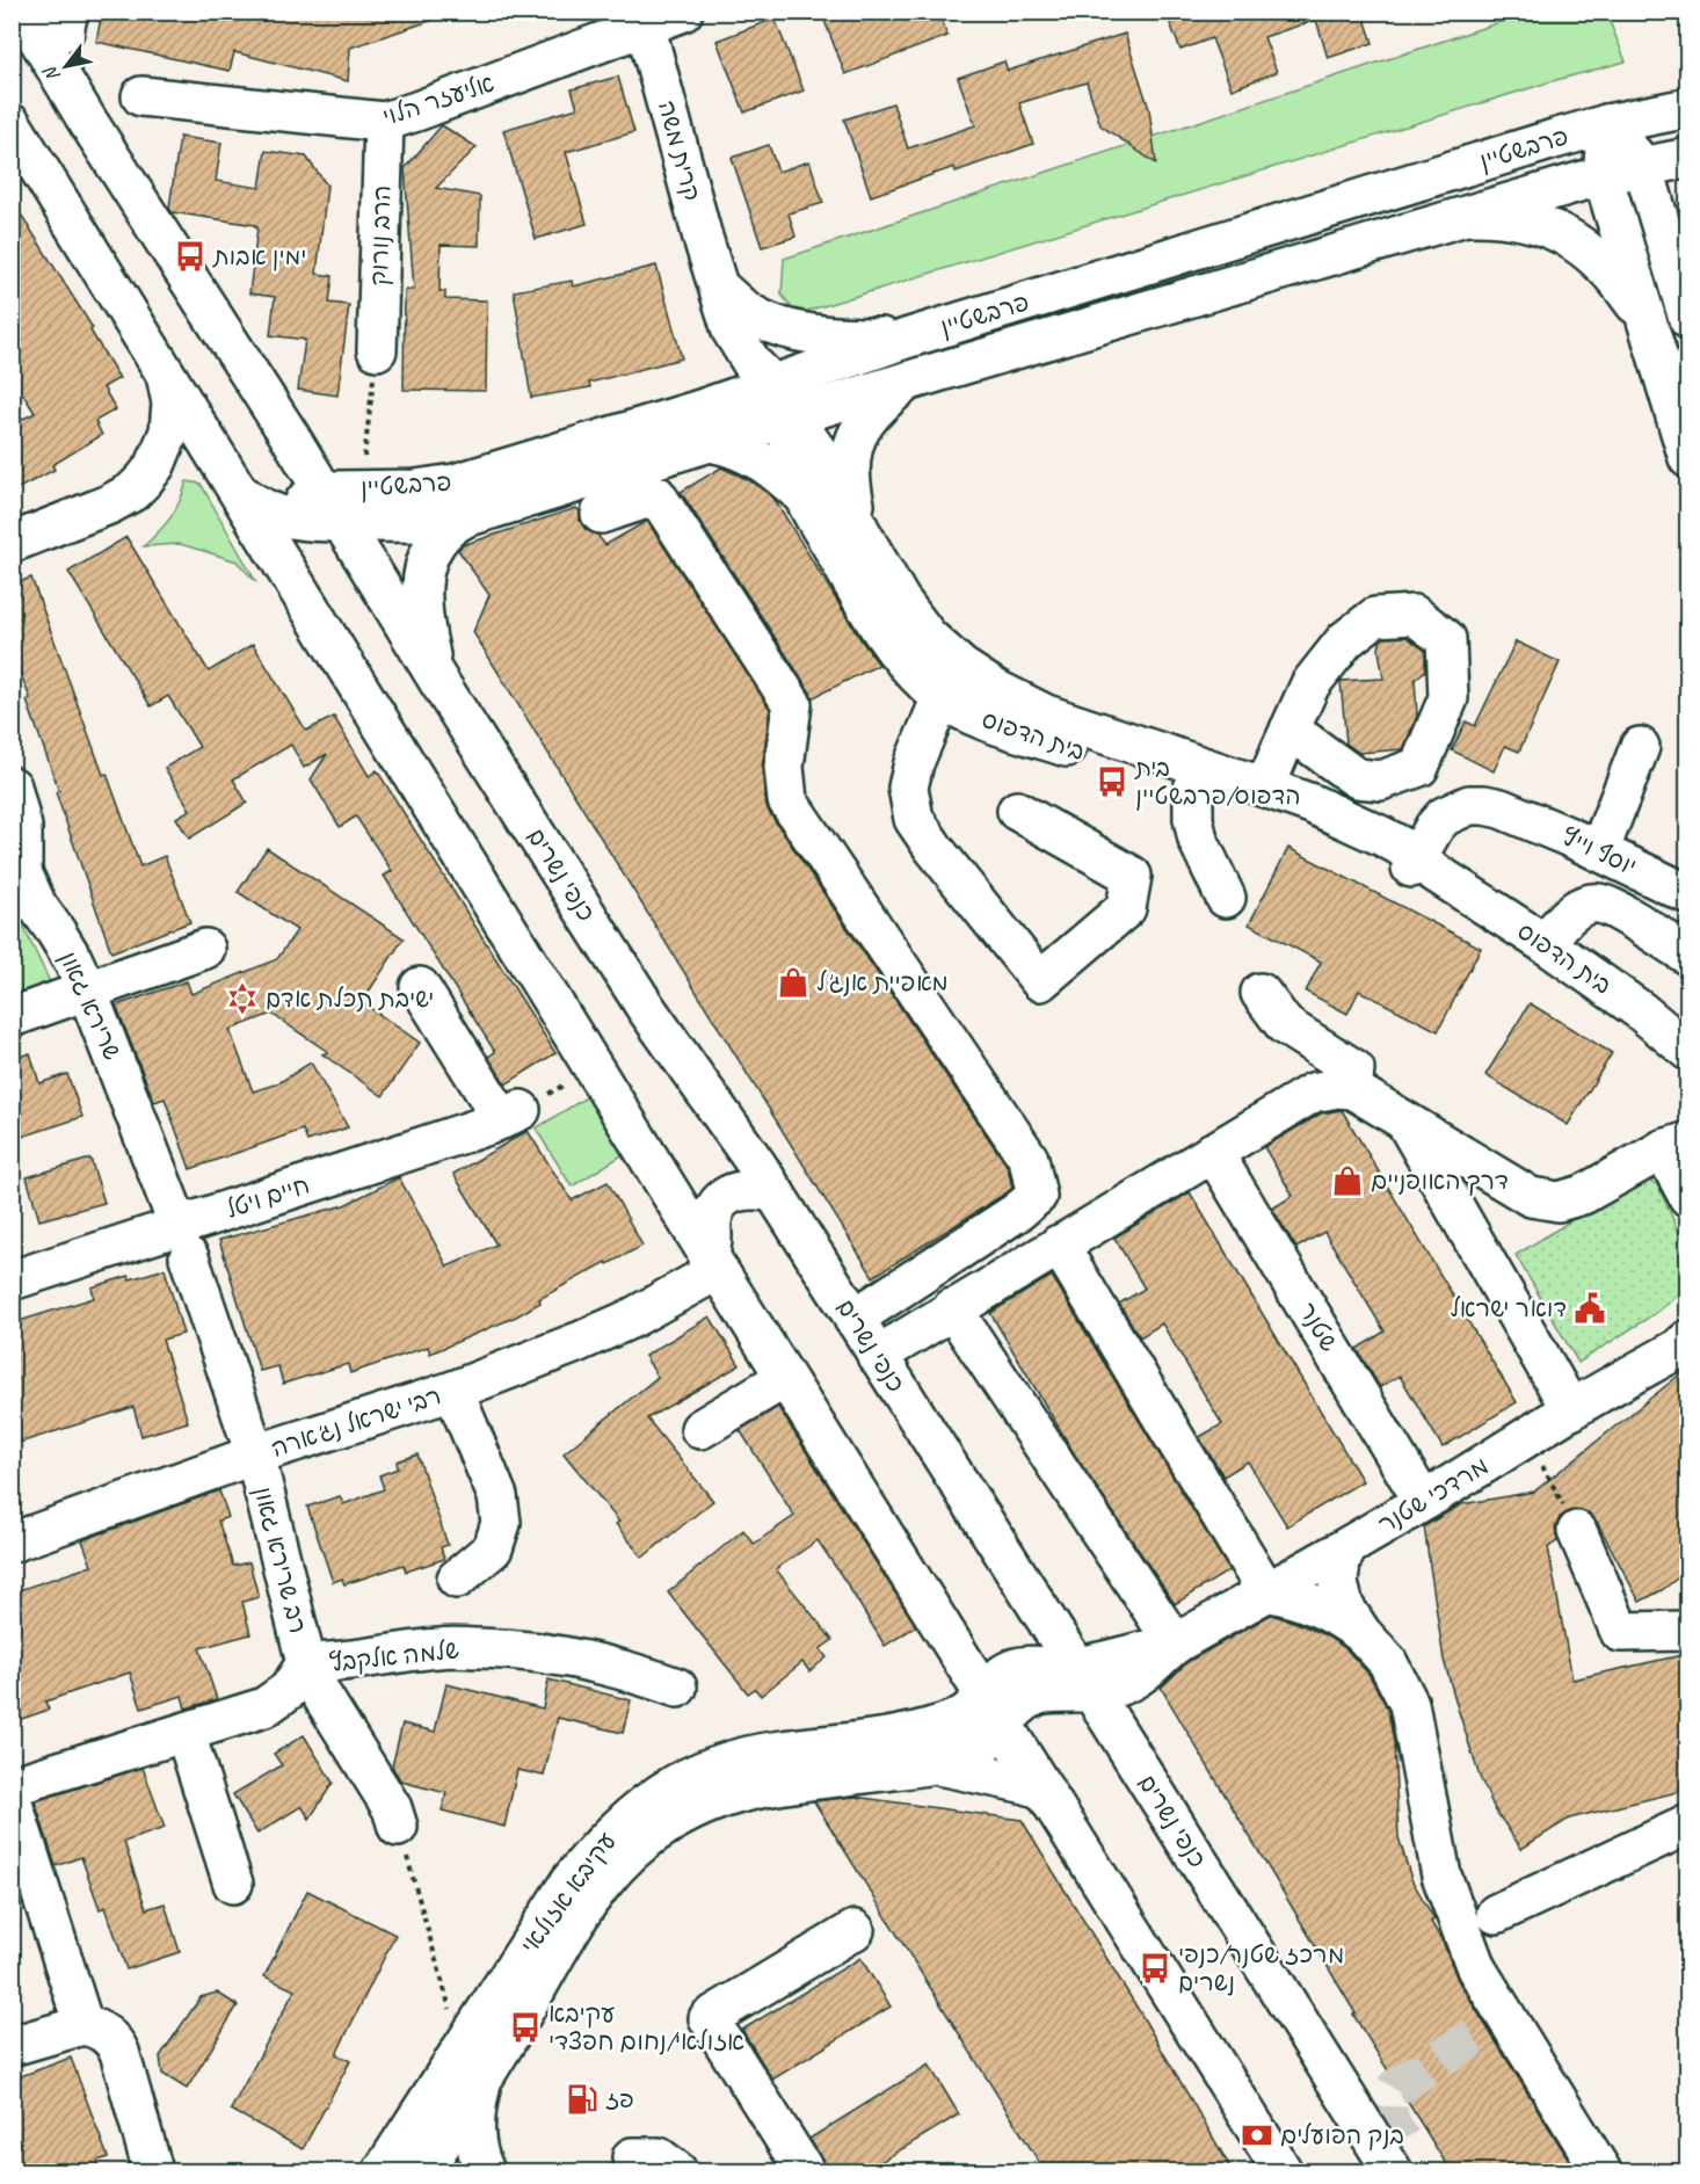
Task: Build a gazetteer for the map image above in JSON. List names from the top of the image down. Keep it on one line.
{"streets":{"street":["אליעזר הלוי","פרבשטיין","קרית משה","הרב נורוק","בית הדפוס","יוסף וייץ","כנפי נשרים","שרירא גאון","חיים ויטל","שטנר","רבי ישראל נג'ארה","מרדכי שטנר","רב שרירא גאון","שלמה אלקבץ","עקיבא אזולאי"]},"crossings":[["אליעזר הלוי","קרית משה"],["אליעזר הלוי","הרב נורוק"],["פרבשטיין","קרית משה"],["פרבשטיין","בית הדפוס"],["פרבשטיין","כנפי נשרים"],["קרית משה","בית הדפוס"],["בית הדפוס","יוסף וייץ"],["כנפי נשרים","מרדכי שטנר"],["כנפי נשרים","עקיבא אזולאי"],["שרירא גאון","חיים ויטל"],["שרירא גאון","רב שרירא גאון"],["חיים ויטל","רב שרירא גאון"],["שטנר","מרדכי שטנר"],["רבי ישראל נג'ארה","רב שרירא גאון"],["מרדכי שטנר","עקיבא אזולאי"],["רב שרירא גאון","שלמה אלקבץ"]],"places":{"bus stop":["ימין אבות","בית הדפוס/פרבשטיין","מרכז שטנר/כנפי נשרים","עקיבא אזולאי/נחום חפצדי"],"shop":["מאפיית אנג'ל","דרך האופניים"],"synagogue":["ישיבת תכלת אדם"],"public building":["דואר ישראל"],"fuel station":["פז"],"bank":["בנק הפועלים"]},"north":"bottom left"}
